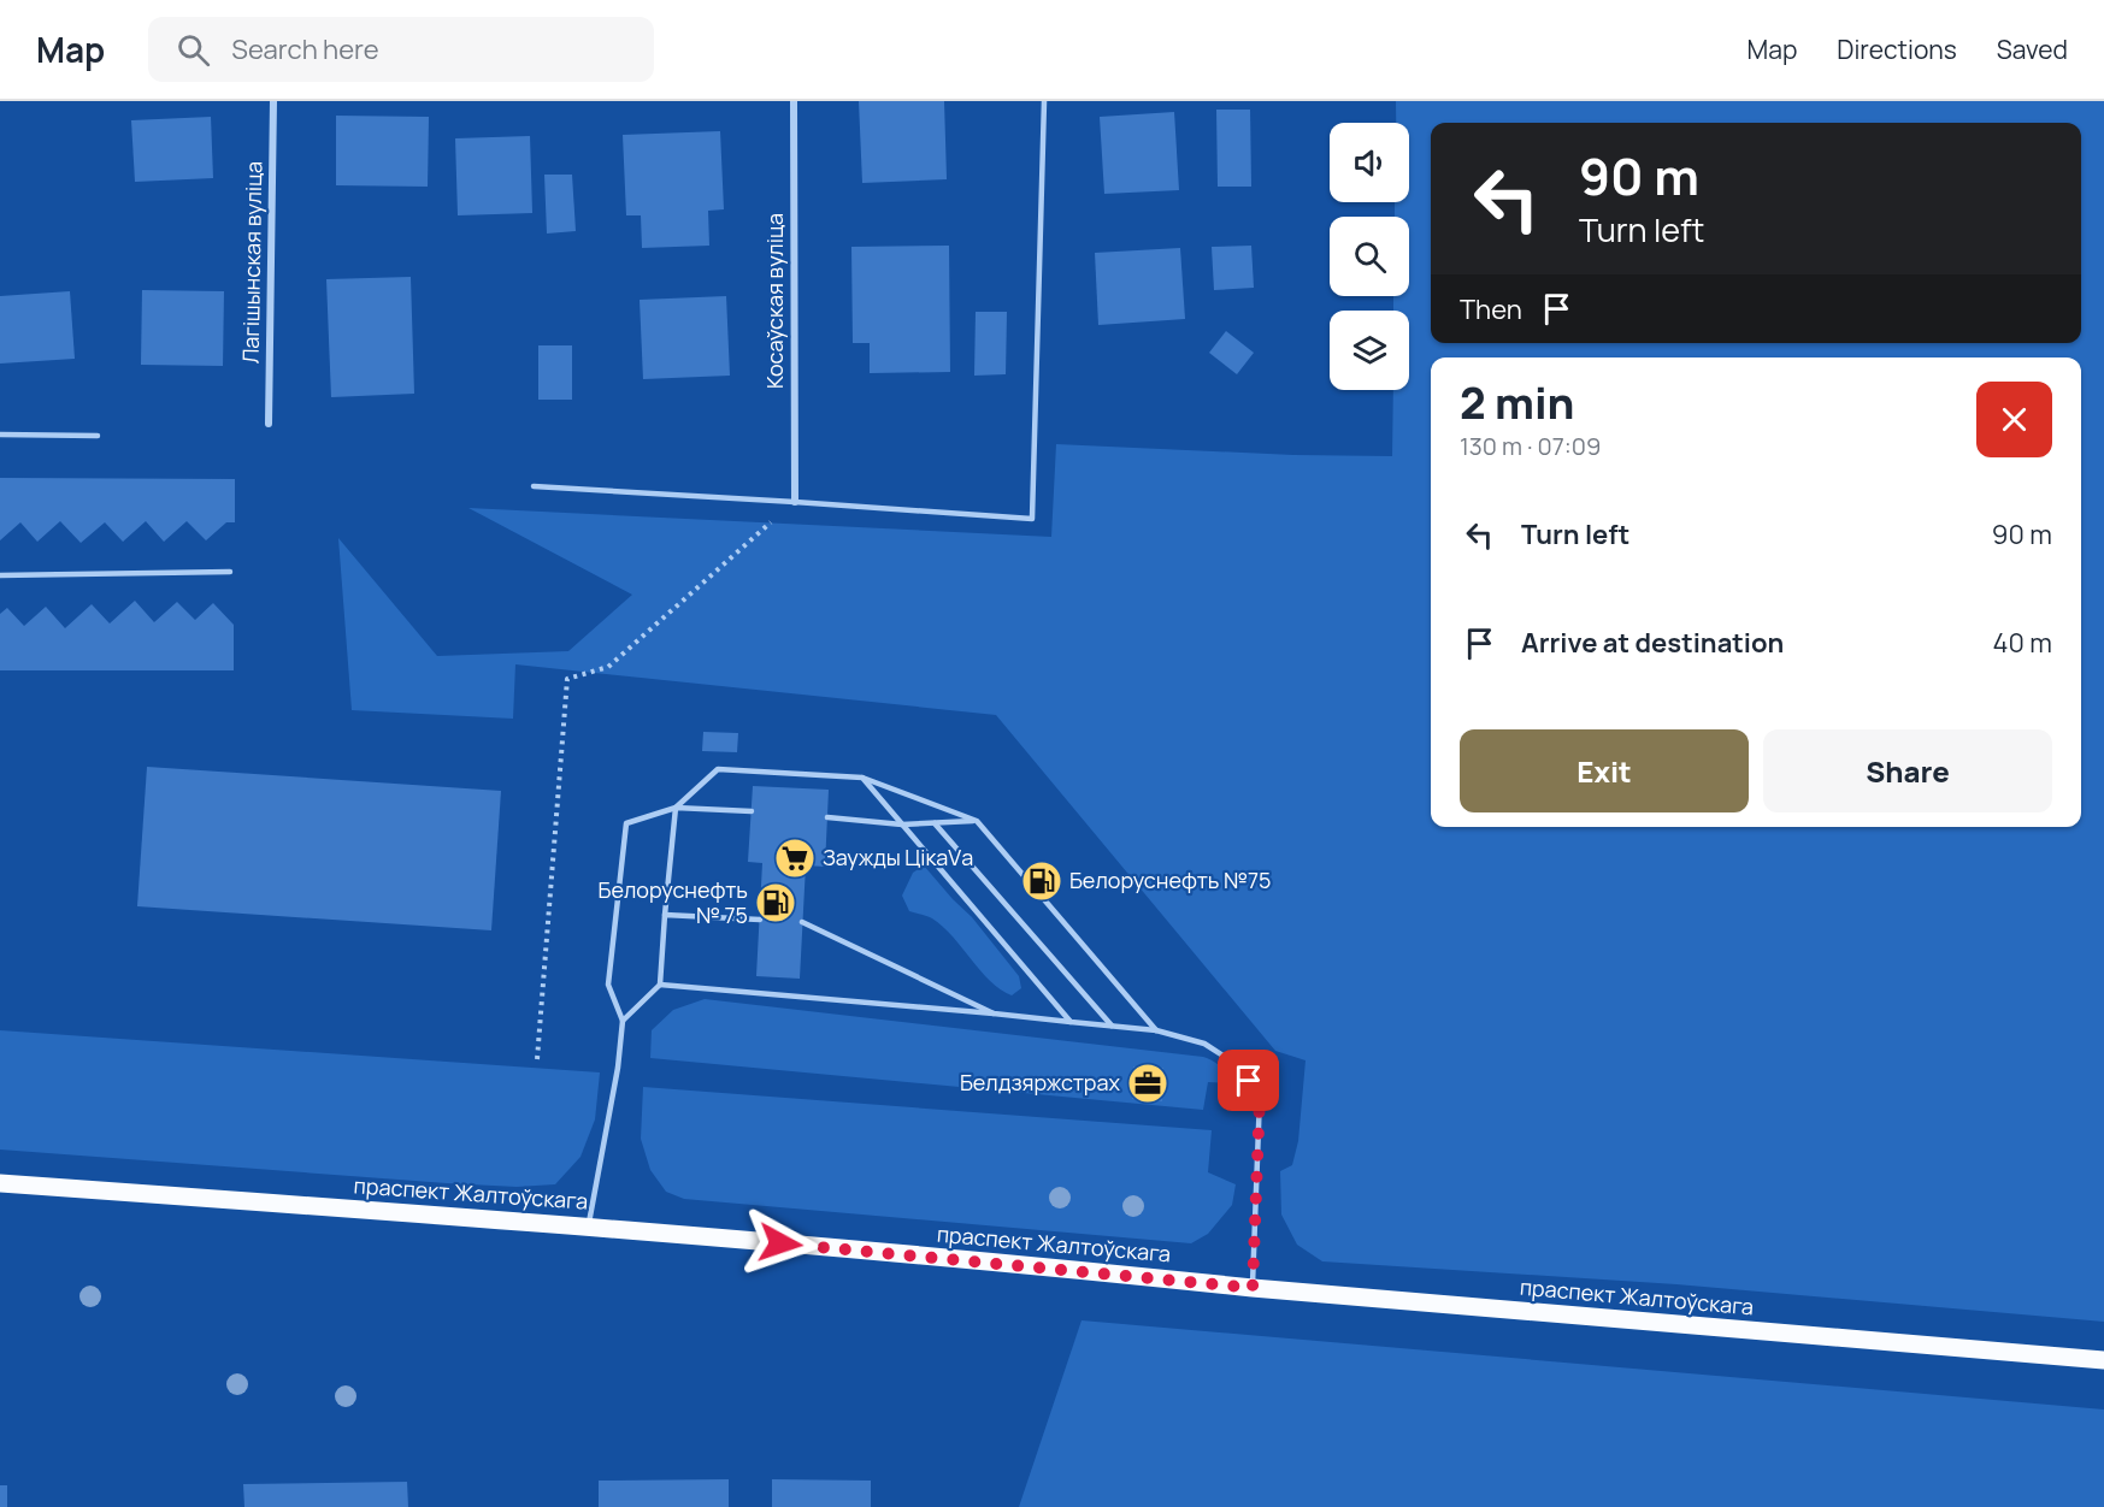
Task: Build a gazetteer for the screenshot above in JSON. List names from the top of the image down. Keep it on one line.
{"streets":{"main road":["праспект Жалтоўскага"],"street":["Лагішынская вуліца","Косаўская вуліца"]},"places":{"supermarket":["Заужды ЦікаVа"],"fuel station":["Белоруснефть №75","Белоруснефть № 75"],"office":["Белдзяржстрах"]},"page":{"header":"Map","search":"Search here","nav":["Map","Directions","Saved"],"turn":["90 m","Turn left"],"then":"Then","heading":["2 min","130 m · 07:09"],"list":[{"name":"Turn left","value":"90 m"},{"name":"Arrive at destination","value":"40 m"}],"buttons":["Exit","Share"]}}
